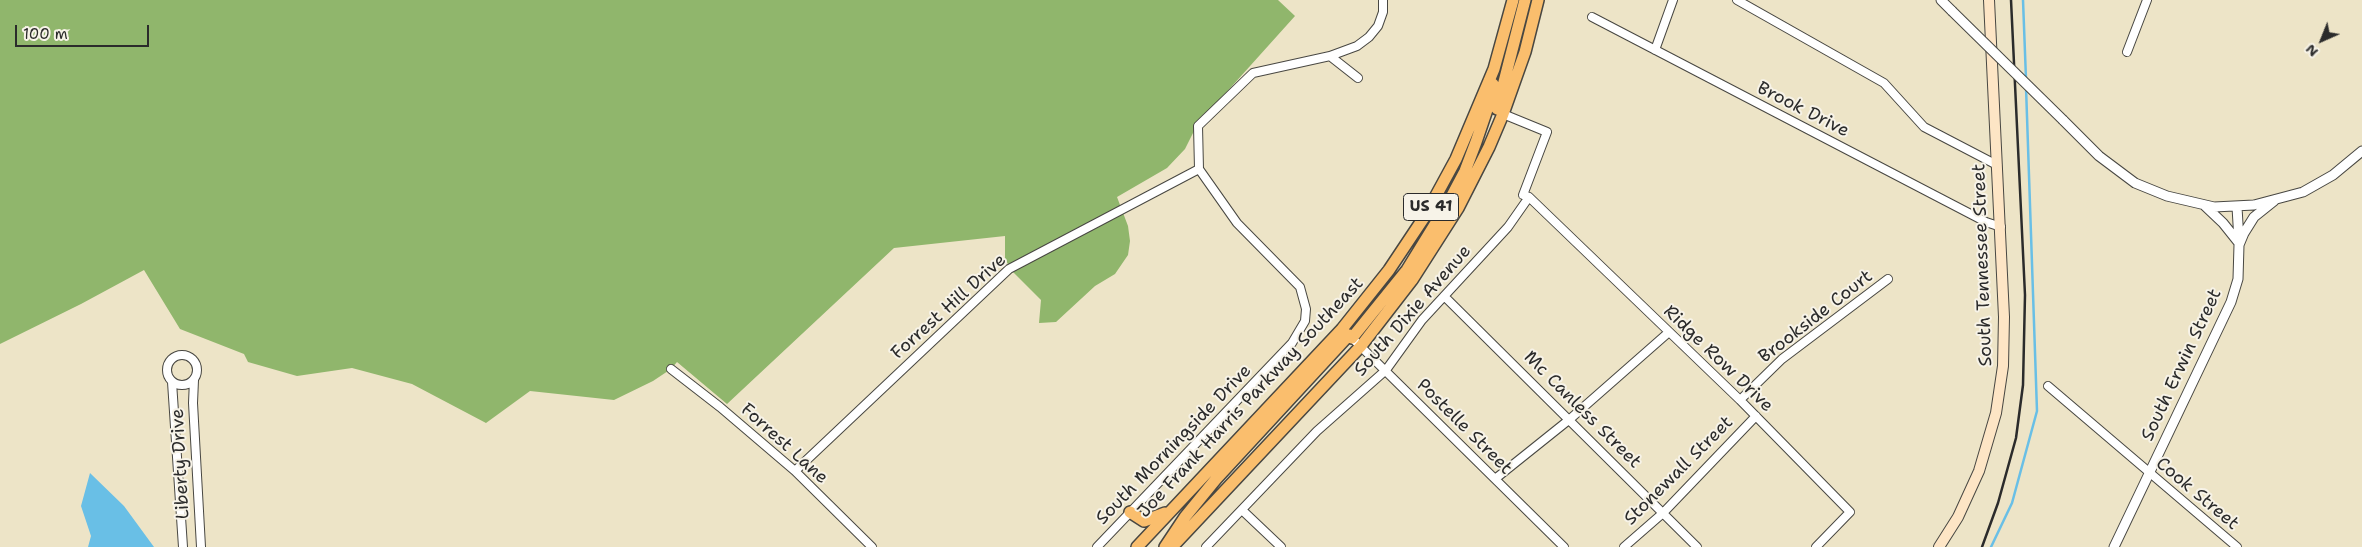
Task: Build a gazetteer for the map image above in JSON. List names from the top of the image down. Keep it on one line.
{"streets":{"main road":["US 41","South Tennessee Street","Joe Frank Harris Parkway Southeast"],"street":["Brook Drive","Forrest Hill Drive","South Dixie Avenue","Brookside Court","Ridge Row Drive","South Erwin Street","Mc Canless Street","Postelle Street","Forrest Lane","South Morningside Drive","Liberty Drive","Stonewall Street","Cook Street"]},"crossings":[["Brook Drive","South Tennessee Street"],["Forrest Hill Drive","Forrest Lane"],["Forrest Hill Drive","South Morningside Drive"],["South Dixie Avenue","Ridge Row Drive"],["South Dixie Avenue","Mc Canless Street"],["South Dixie Avenue","Postelle Street"],["Brookside Court","Ridge Row Drive"],["Ridge Row Drive","Stonewall Street"],["South Erwin Street","Cook Street"],["Joe Frank Harris Parkway Southeast","Postelle Street"],["Mc Canless Street","Stonewall Street"]],"scale_bar":"100 m","north":"bottom left"}
